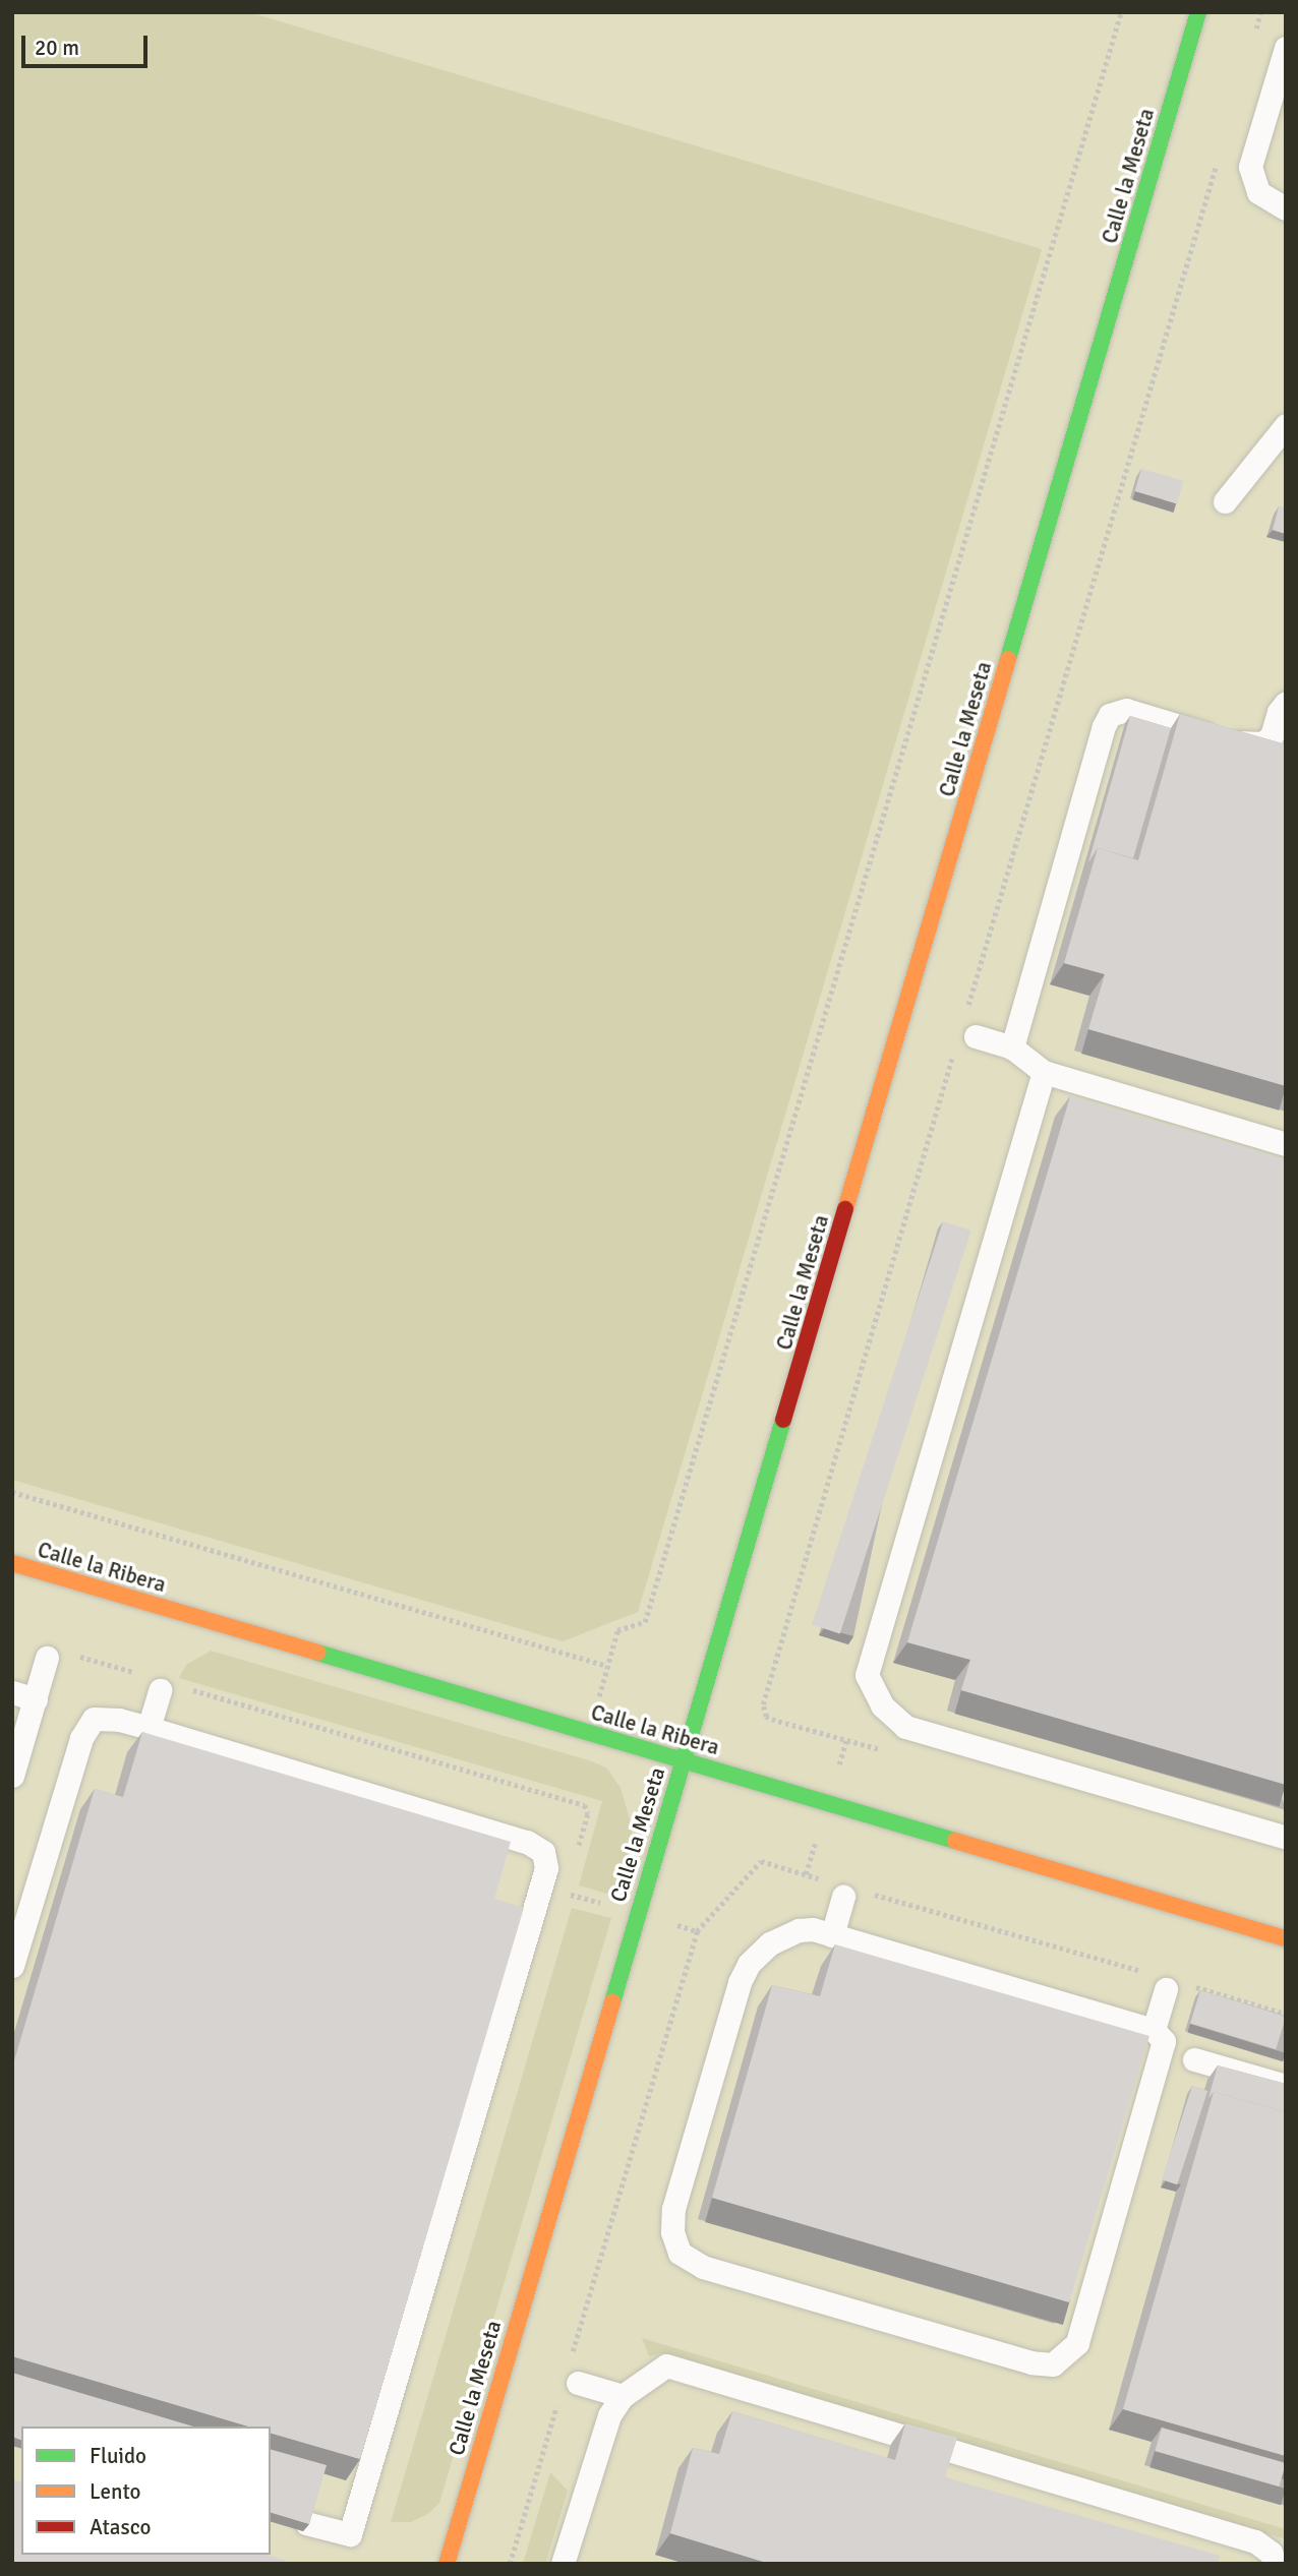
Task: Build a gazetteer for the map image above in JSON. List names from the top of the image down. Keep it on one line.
{"streets":{"street":["Calle la Meseta","Calle la Ribera"]},"crossings":[["Calle la Meseta","Calle la Ribera"]],"legend":["Fluido","Lento","Atasco"],"scale_bar":"20 m"}
